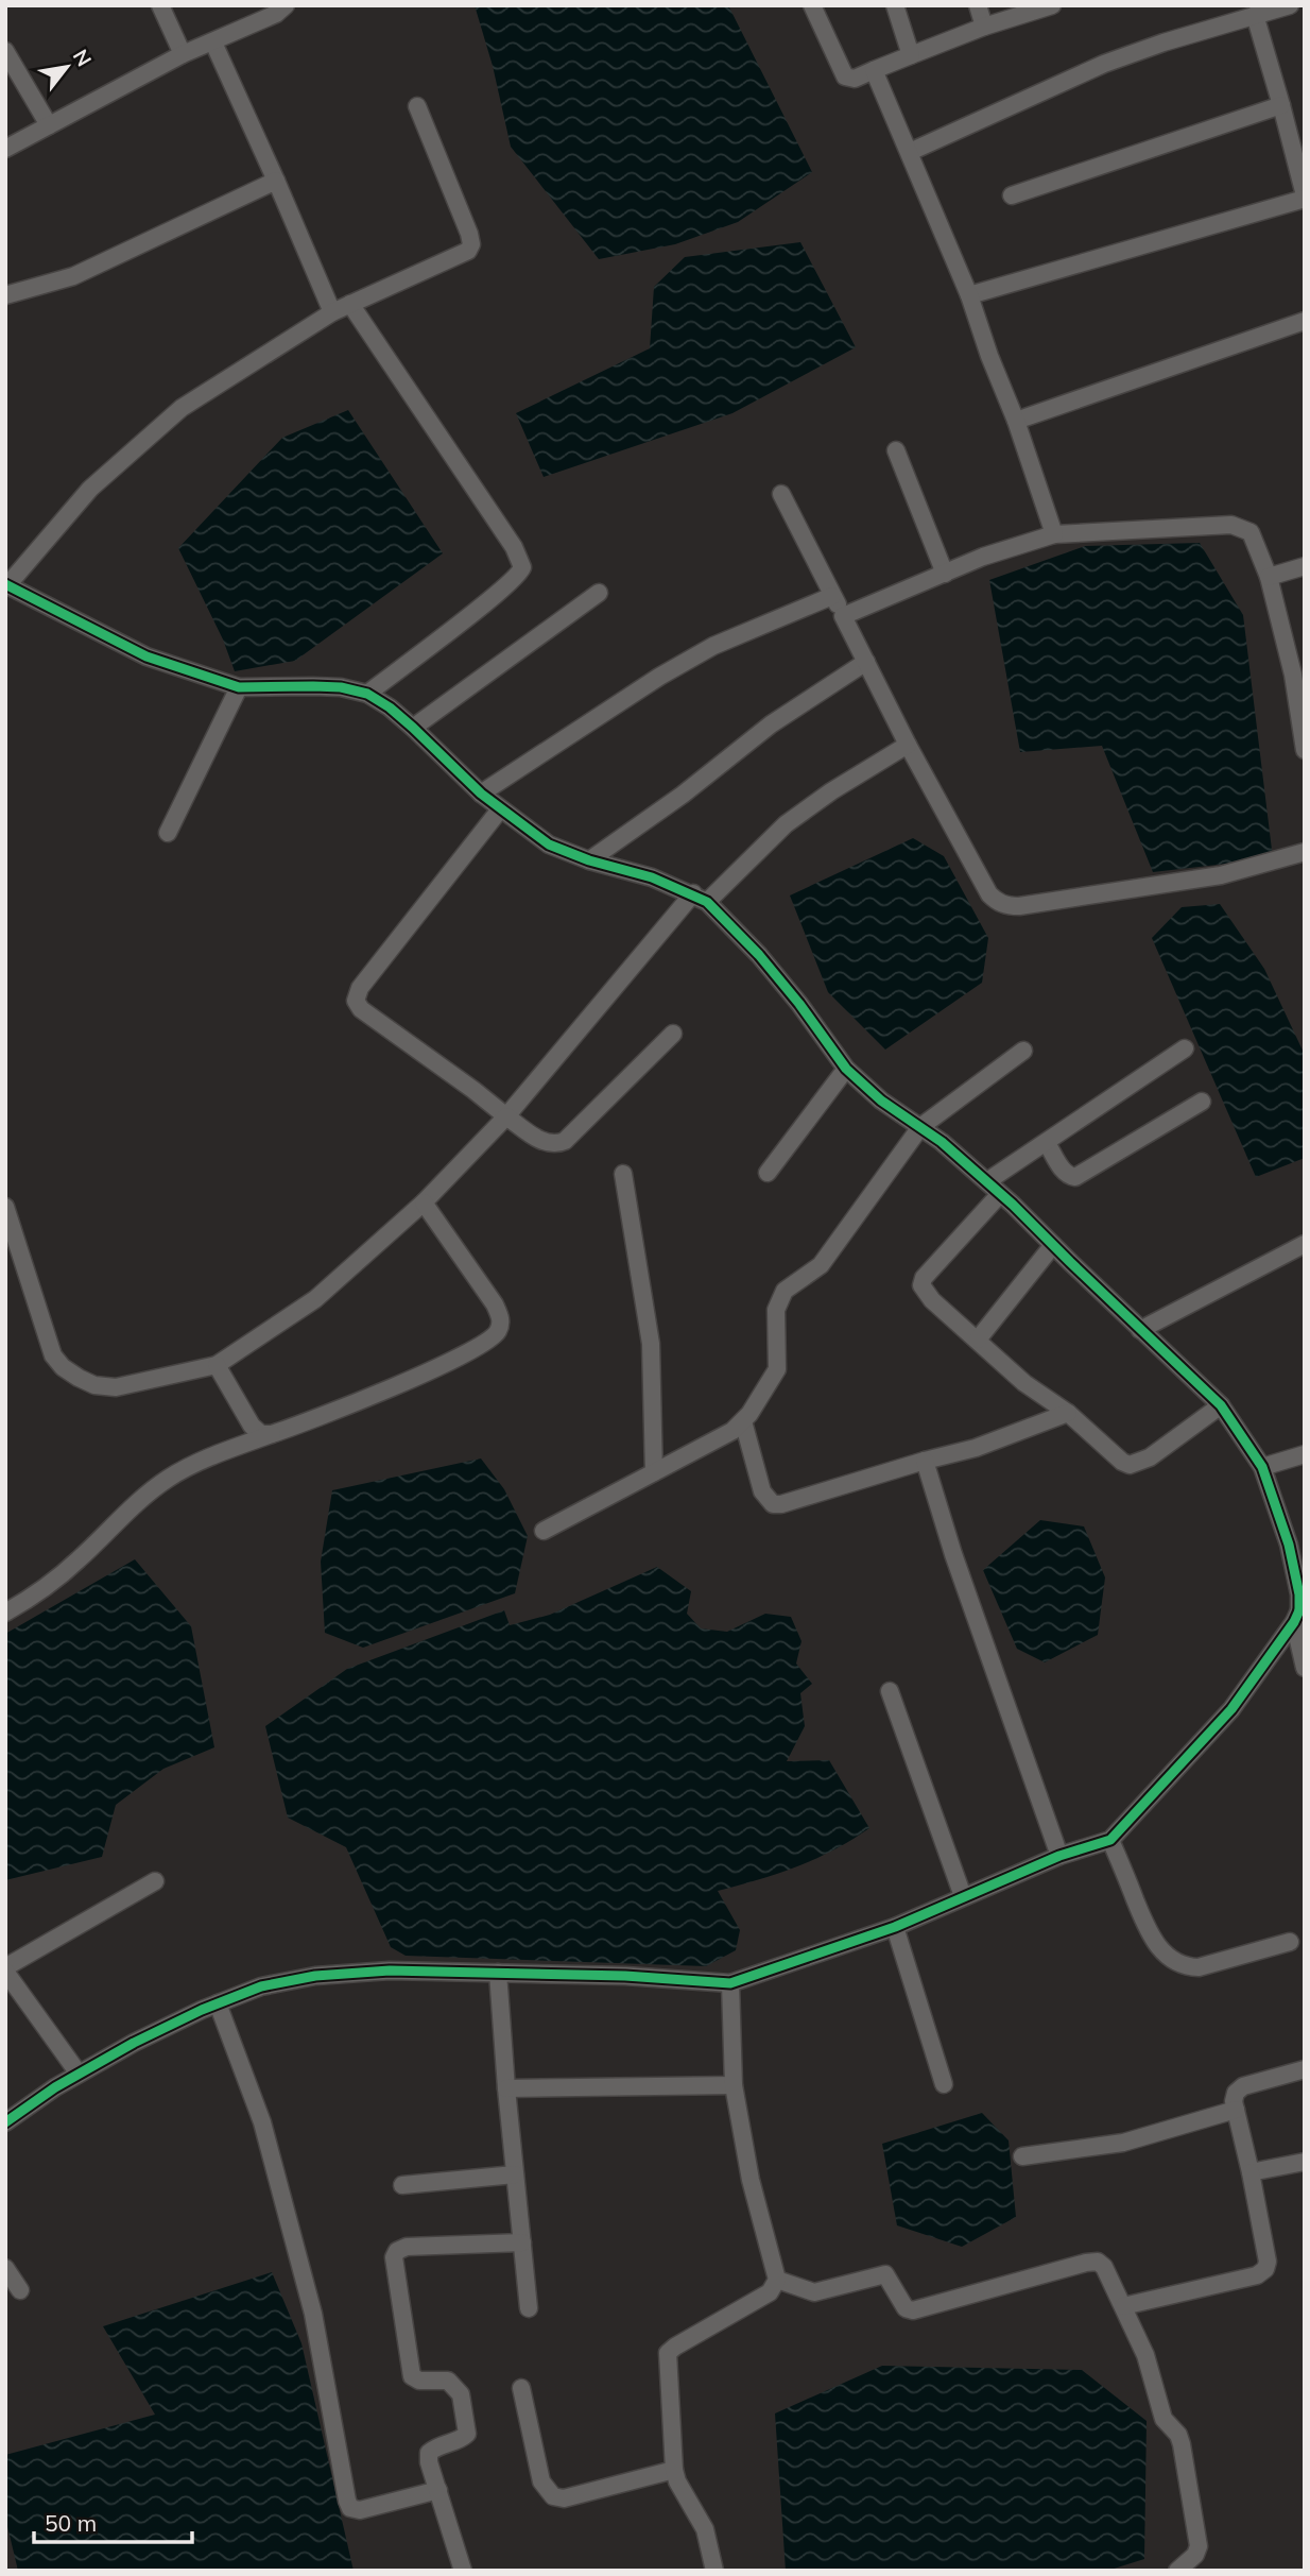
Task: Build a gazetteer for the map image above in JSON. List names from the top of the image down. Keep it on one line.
{"scale_bar":"50 m","north":"top right"}
